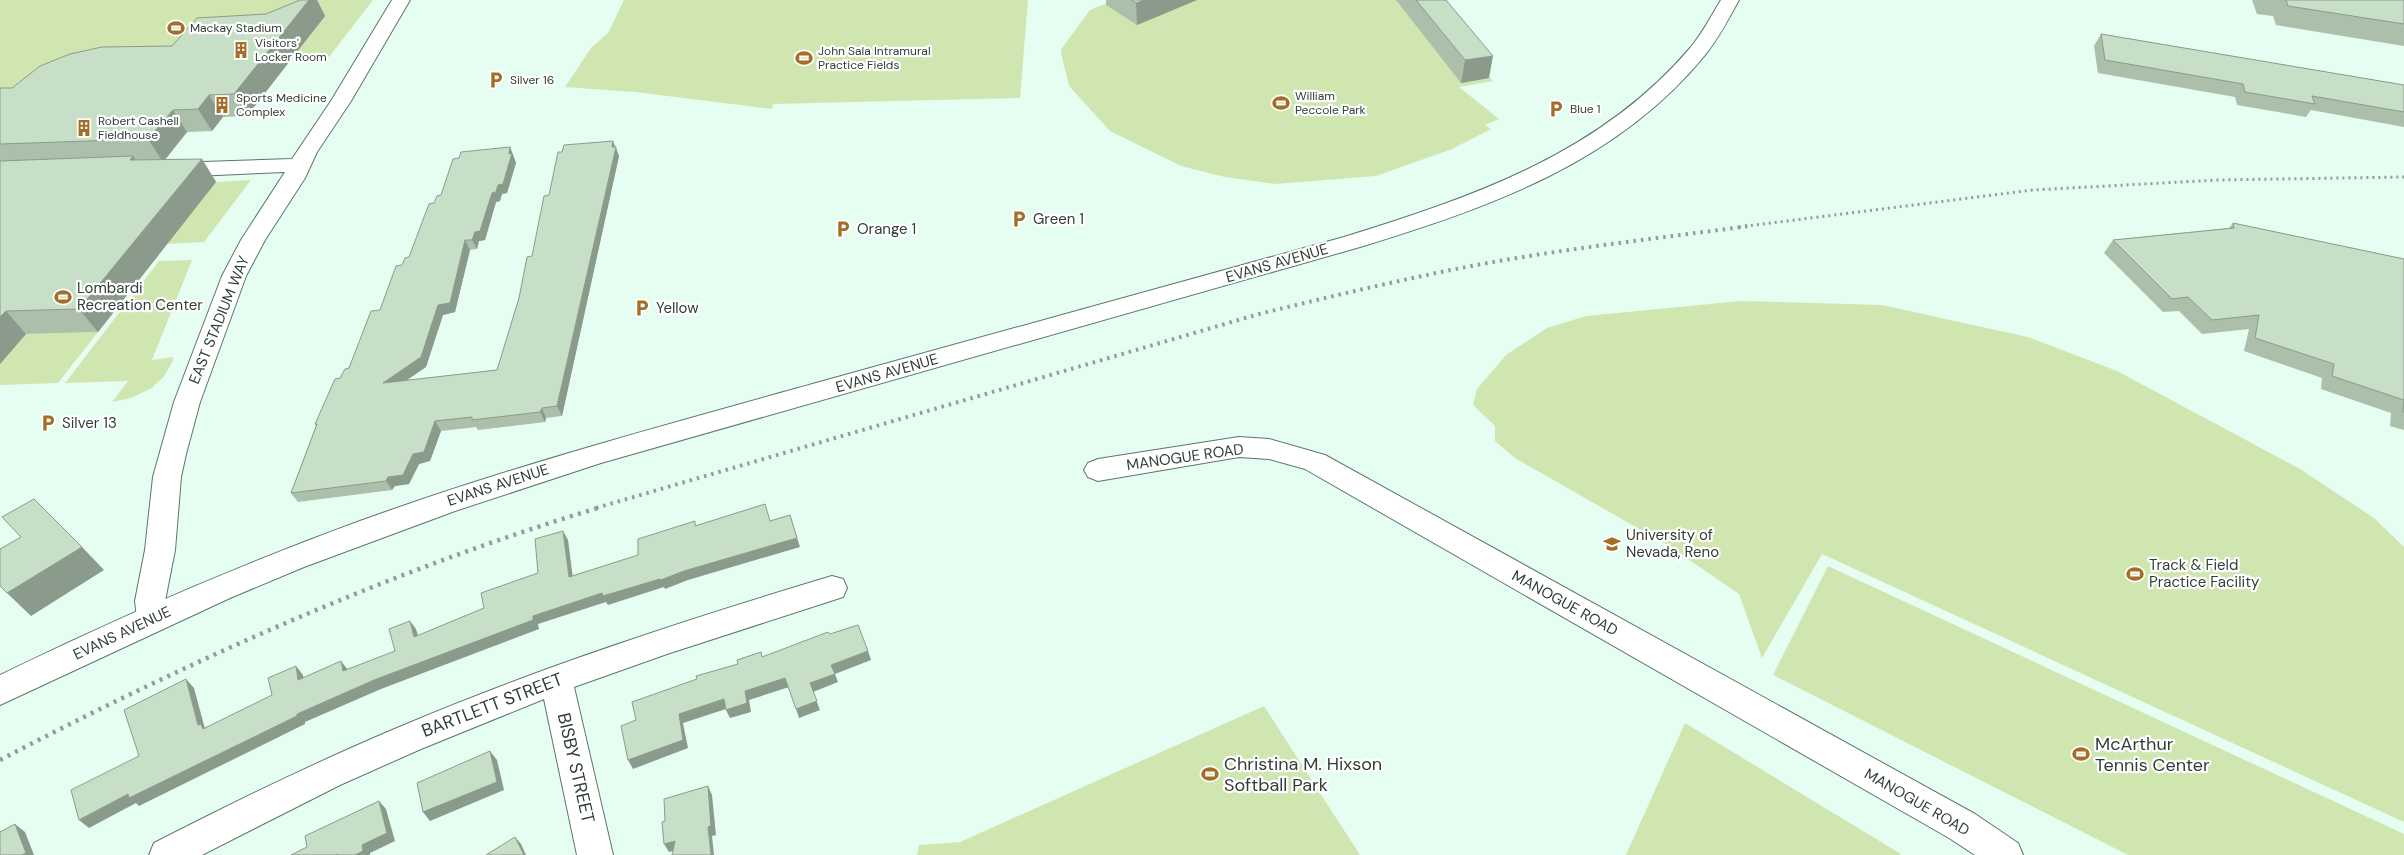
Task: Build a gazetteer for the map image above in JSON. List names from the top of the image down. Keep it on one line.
{"streets":{"street":["EVANS AVENUE","EAST STADIUM WAY","MANOGUE ROAD","BARTLETT STREET","BISBY STREET"]},"crossings":[["EVANS AVENUE","EAST STADIUM WAY"],["BARTLETT STREET","BISBY STREET"]],"places":{"sports":["Mackay Stadium","John Sala Intramural Practice Fields","William Peccole Park","Lombardi Recreation Center","Track & Field Practice Facility","McArthur Tennis Center","Christina M. Hixson Softball Park"],"building":["Visitors' Locker Room","Sports Medicine Complex","Robert Cashell Fieldhouse"],"parking":["Silver 16","Blue 1","Green 1","Orange 1","Yellow","Silver 13"],"school or university":["University of Nevada, Reno"]}}
